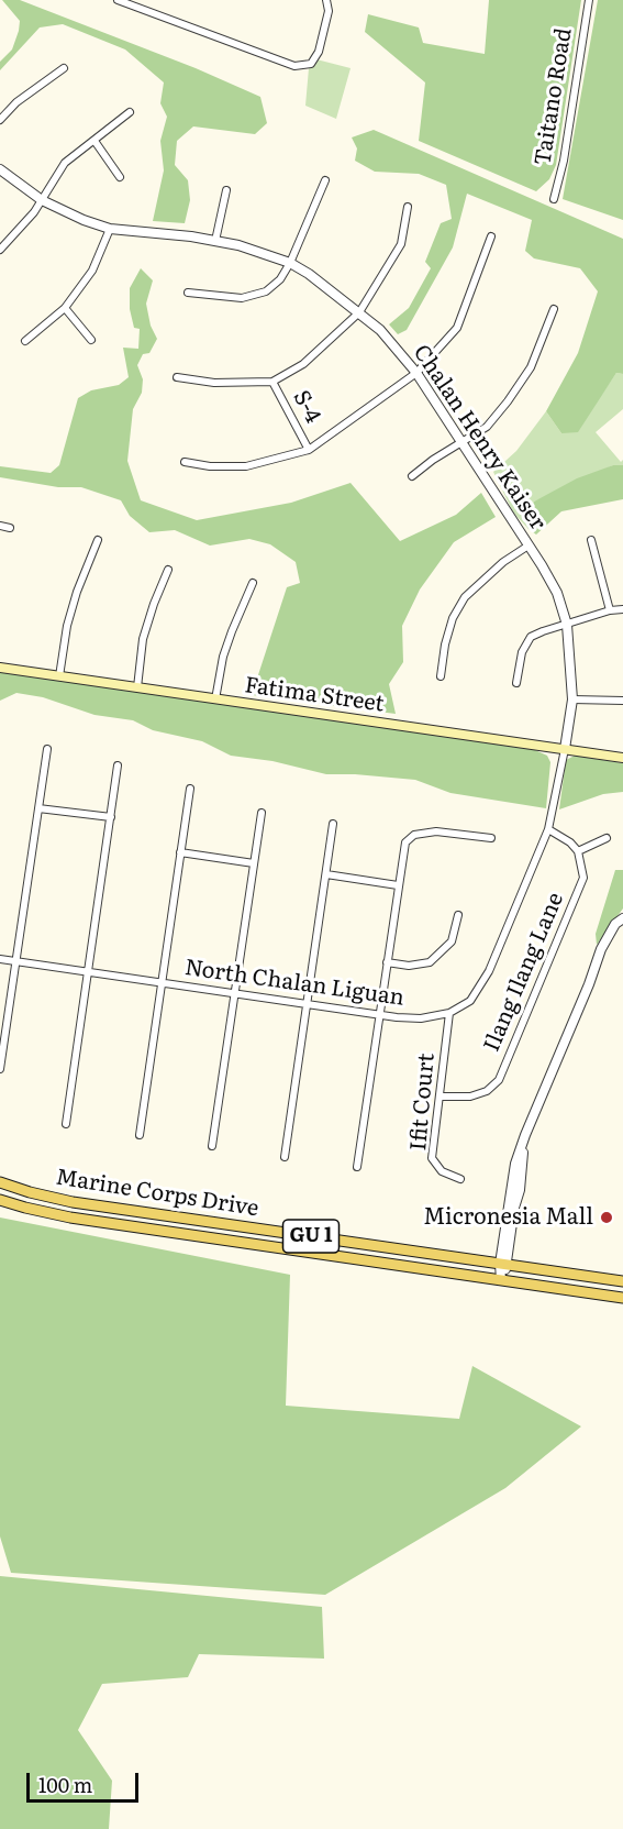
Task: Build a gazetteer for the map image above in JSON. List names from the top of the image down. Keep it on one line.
{"streets":{"main road":["Fatima Street","Marine Corps Drive","GU 1"],"street":["Taitano Road","S-4","Chalan Henry Kaiser","Ilang Ilang Lane","North Chalan Liguan","Ifit Court"]},"crossings":[["Chalan Henry Kaiser","Fatima Street"],["Chalan Henry Kaiser","North Chalan Liguan"],["Fatima Street","North Chalan Liguan"],["Ilang Ilang Lane","Ifit Court"],["North Chalan Liguan","Ifit Court"]],"places":["Micronesia Mall"],"scale_bar":"100 m"}
